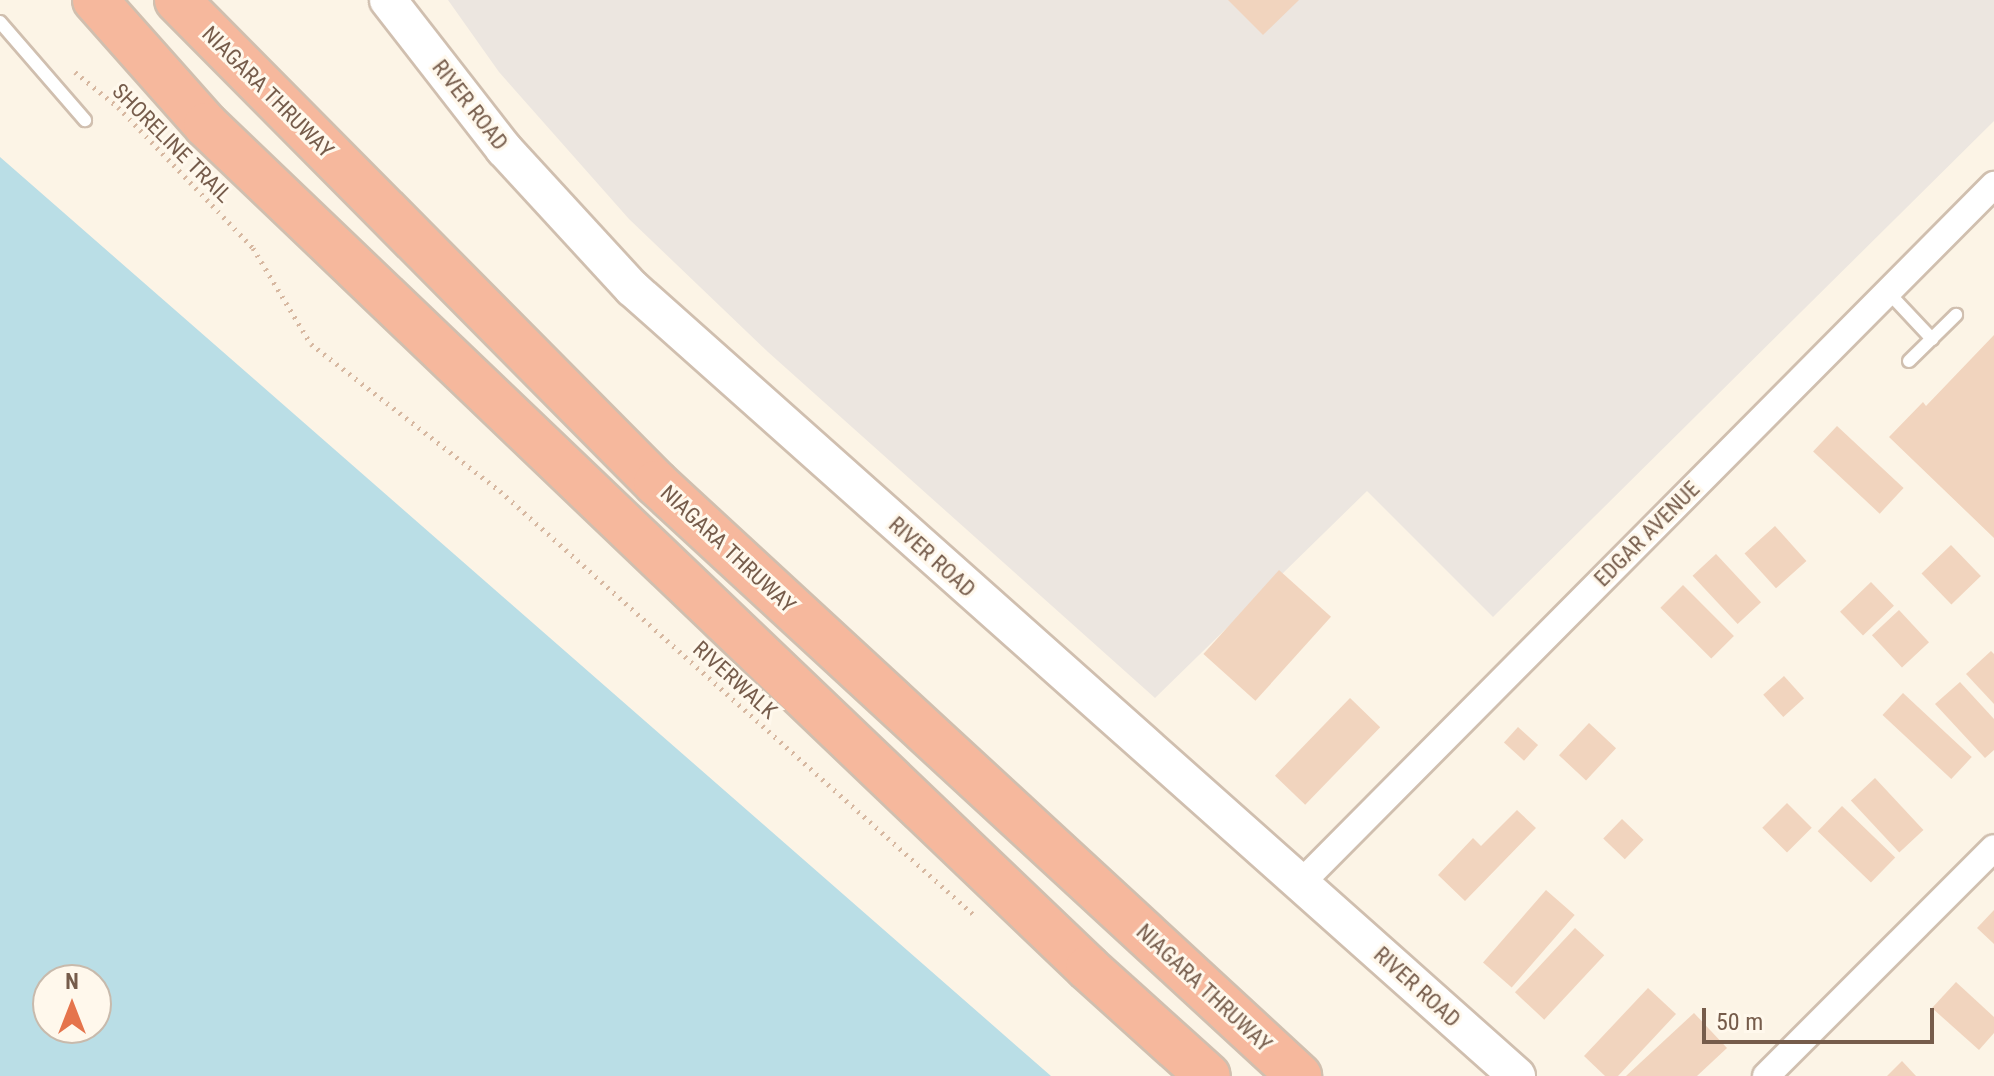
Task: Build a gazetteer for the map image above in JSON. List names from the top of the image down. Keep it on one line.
{"streets":{"highway":["NIAGARA THRUWAY"],"main road":["RIVER ROAD"],"street":["EDGAR AVENUE"],"path":["SHORELINE TRAIL","RIVERWALK"]},"crossings":[["RIVER ROAD","EDGAR AVENUE"],["SHORELINE TRAIL","RIVERWALK"]],"scale_bar":"50 m","north":"top"}
